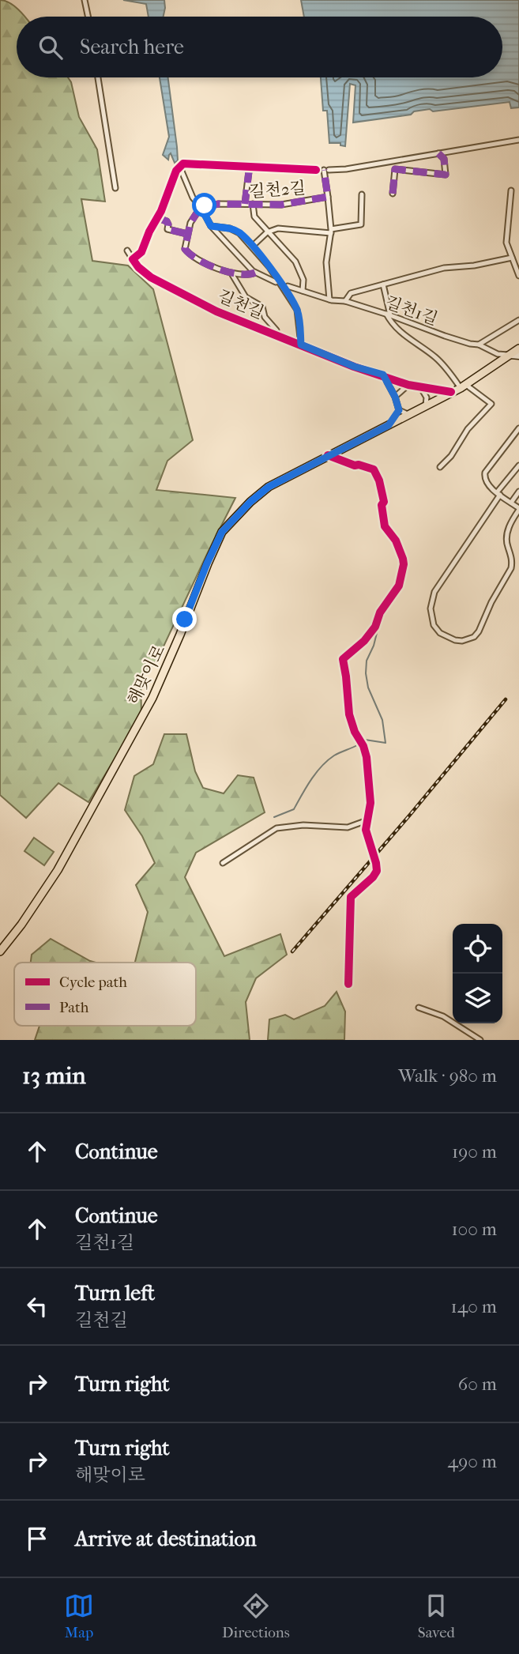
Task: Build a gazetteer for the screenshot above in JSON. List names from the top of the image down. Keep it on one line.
{"streets":{"main road":["해맞이로"],"street":["길천2길","길천길","길천1길"]},"crossings":[["길천길","해맞이로"],["길천1길","해맞이로"]],"legend":["Cycle path","Path"],"page":{"search":"Search here","heading":["13 min","Walk · 980 m"],"list":[["Continue","190 m"],["Continue","길천1길","100 m"],["Turn left","길천길","140 m"],["Turn right","60 m"],["Turn right","해맞이로","490 m"],"Arrive at destination"],"nav":["Map","Directions","Saved"]}}
